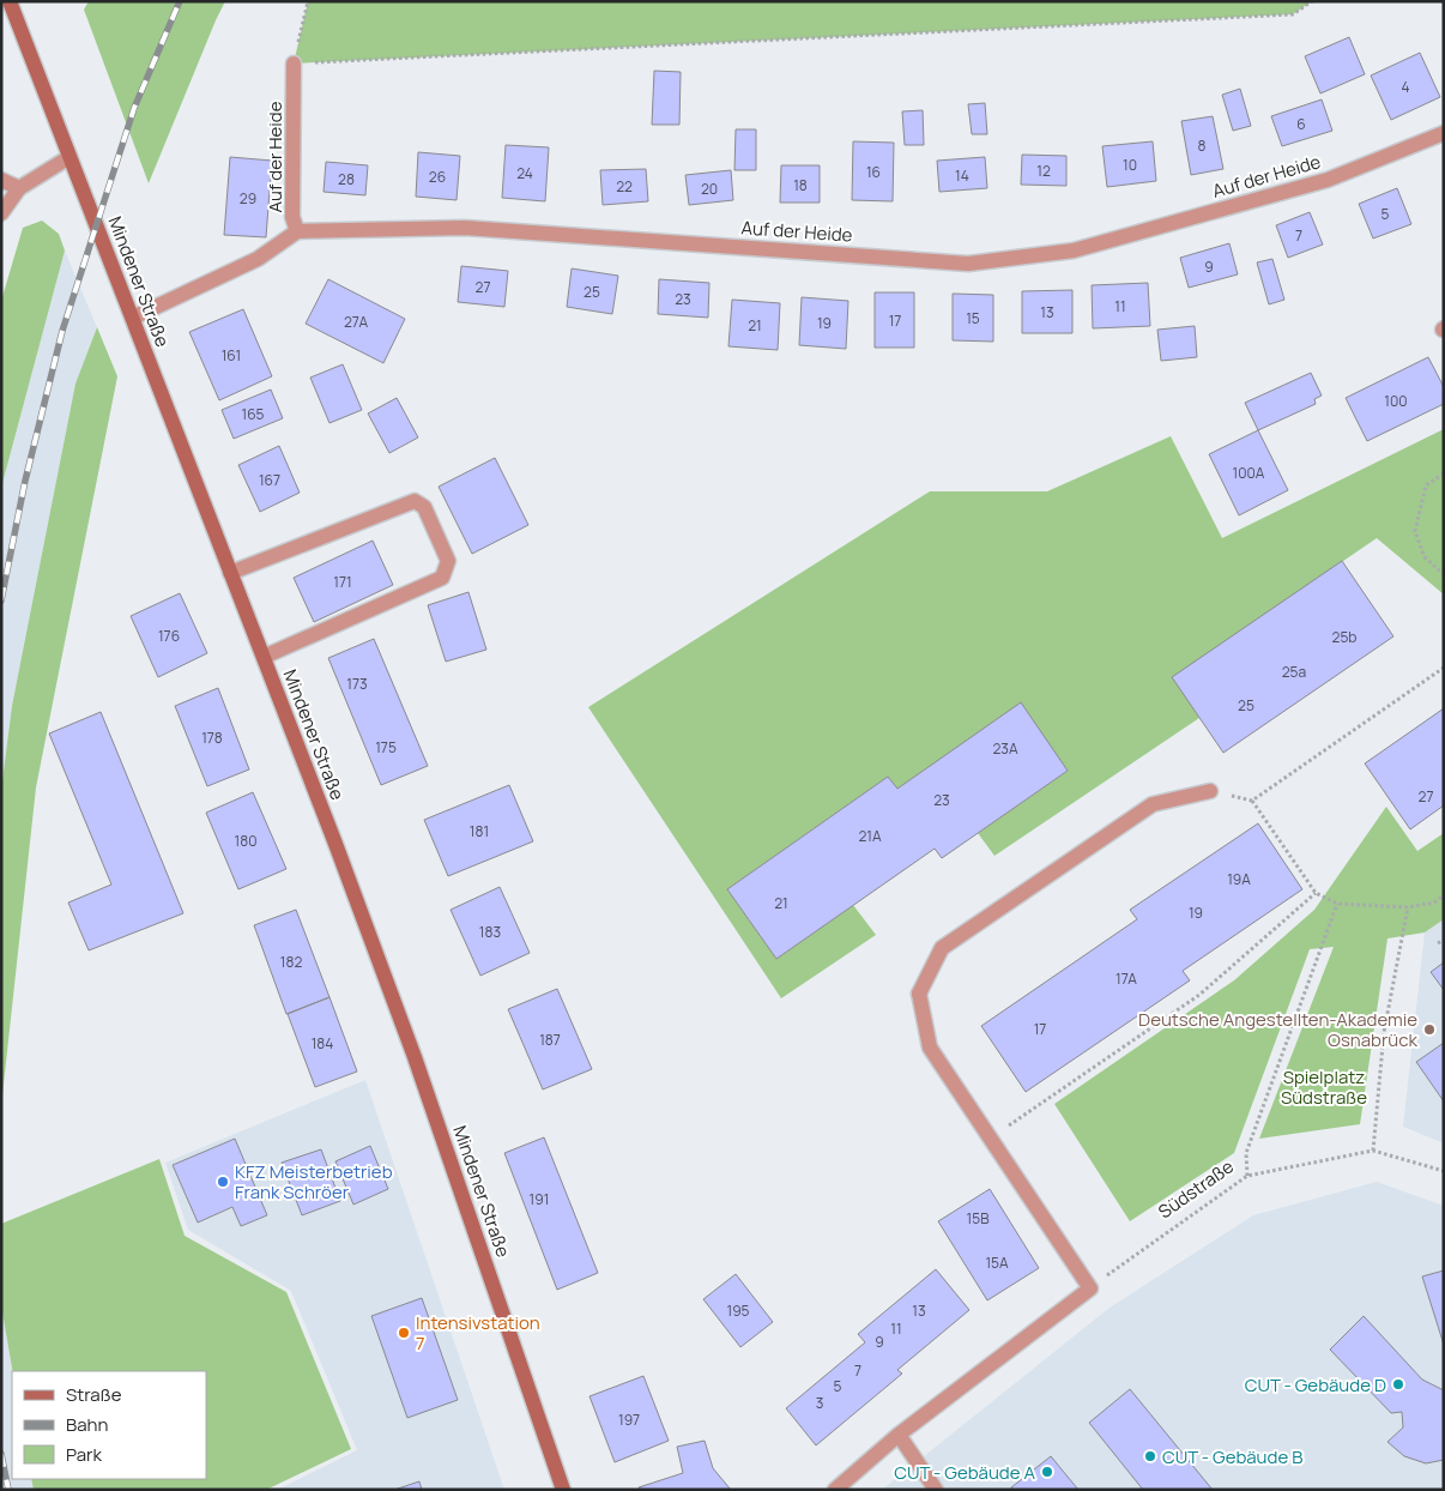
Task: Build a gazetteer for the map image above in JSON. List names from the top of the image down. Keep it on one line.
{"streets":{"main road":["Mindener Straße"],"street":["Auf der Heide"],"path":["Südstraße"]},"parks":["Spielplatz Südstraße"],"places":["Deutsche Angestellten-Akademie Osnabrück","KFZ Meisterbetrieb Frank Schröer","Intensivstation 7","CUT - Gebäude D","CUT - Gebäude B","CUT - Gebäude A"],"house_numbers":["4","6","8","10","12","16","24","14","26","28","18","22","20","29","5","7","9","27","25","23","11","13","15","17","27A","19","21","161","100","165","100A","167","171","176","25b","25a","173","25","178","175","23A","27","23","181","21A","180","19A","21","19","183","182","17A","17","187","184","191","15B","15A","195","13","11","9","7","5","3","197"],"legend":["Straße","Bahn","Park"]}
